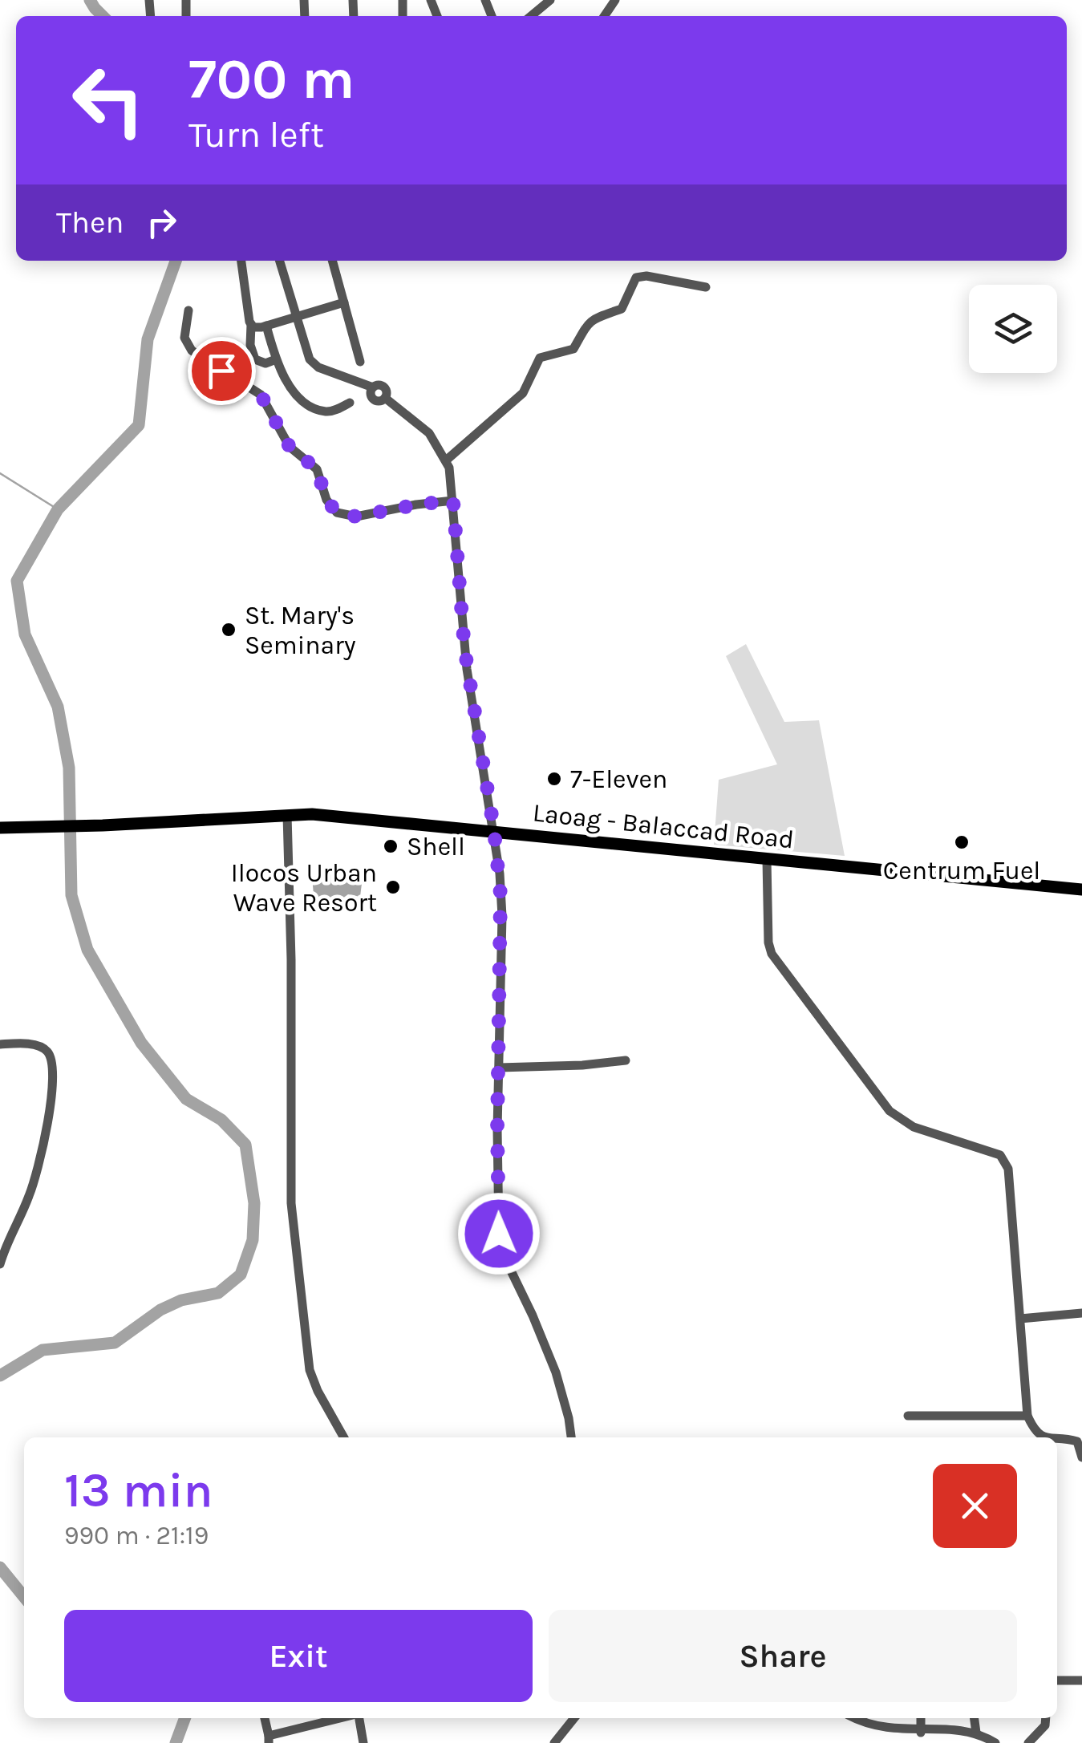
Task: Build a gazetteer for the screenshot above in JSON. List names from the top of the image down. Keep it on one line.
{"streets":{"main road":["Laoag - Balaccad Road"]},"places":["St. Mary's Seminary","7-Eleven","Centrum Fuel","Shell","Ilocos Urban Wave Resort"],"page":{"turn":["700 m","Turn left"],"then":"Then","heading":["13 min","990 m · 21:19"],"buttons":["Exit","Share"]}}
